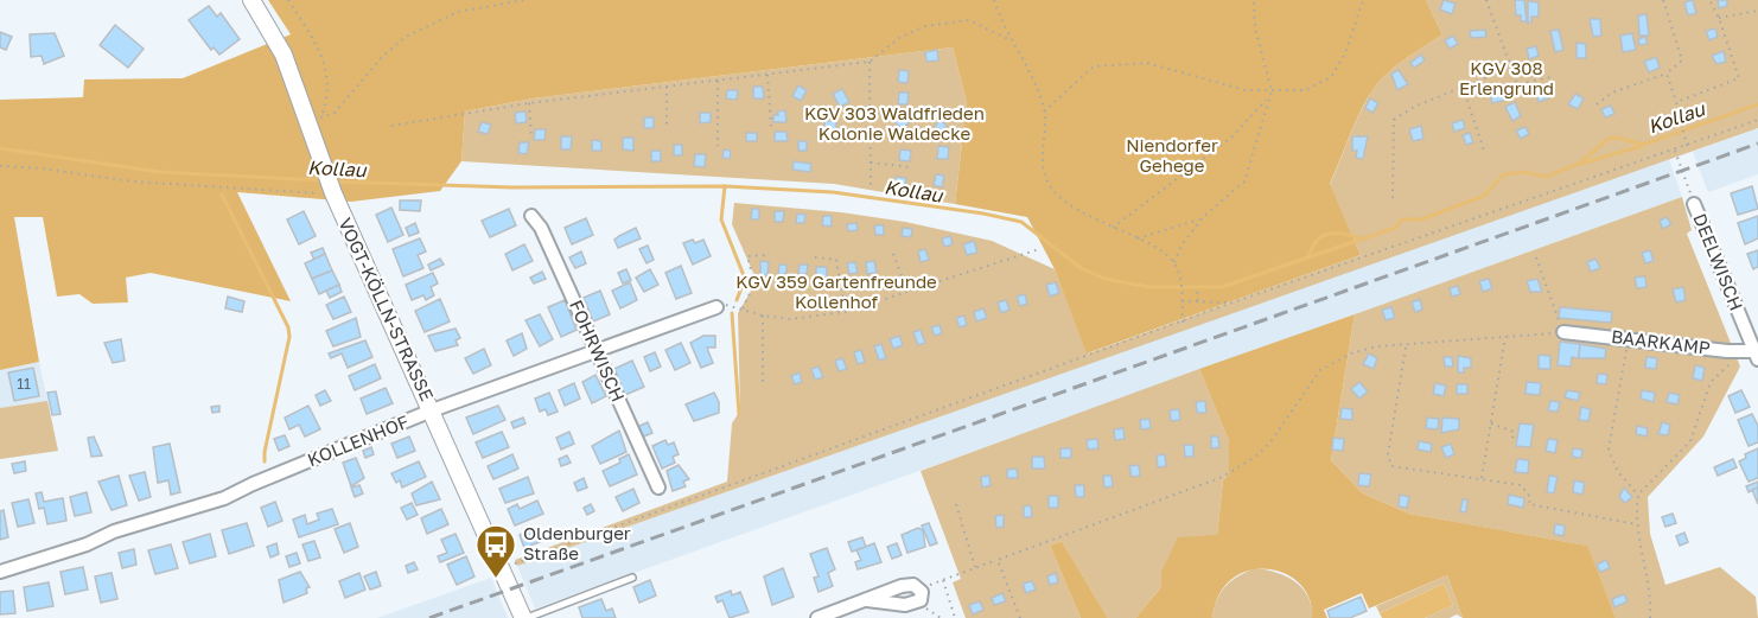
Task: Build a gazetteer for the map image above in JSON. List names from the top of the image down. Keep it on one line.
{"streets":{"street":["DEELWISCH","VOGT-KÖLLN-STRASSE","BAARKAMP","FOHRWISCH","KOLLENHOF"]},"crossings":[["DEELWISCH","BAARKAMP"],["VOGT-KÖLLN-STRASSE","KOLLENHOF"],["FOHRWISCH","KOLLENHOF"]],"water":["Kollau"],"parks":["KGV 308 Erlengrund","KGV 303 Waldfrieden Kolonie Waldecke","Niendorfer Gehege","KGV 359 Gartenfreunde Kollenhof"],"places":{"bus stop":["Oldenburger Straße"]},"house_numbers":["11"]}
